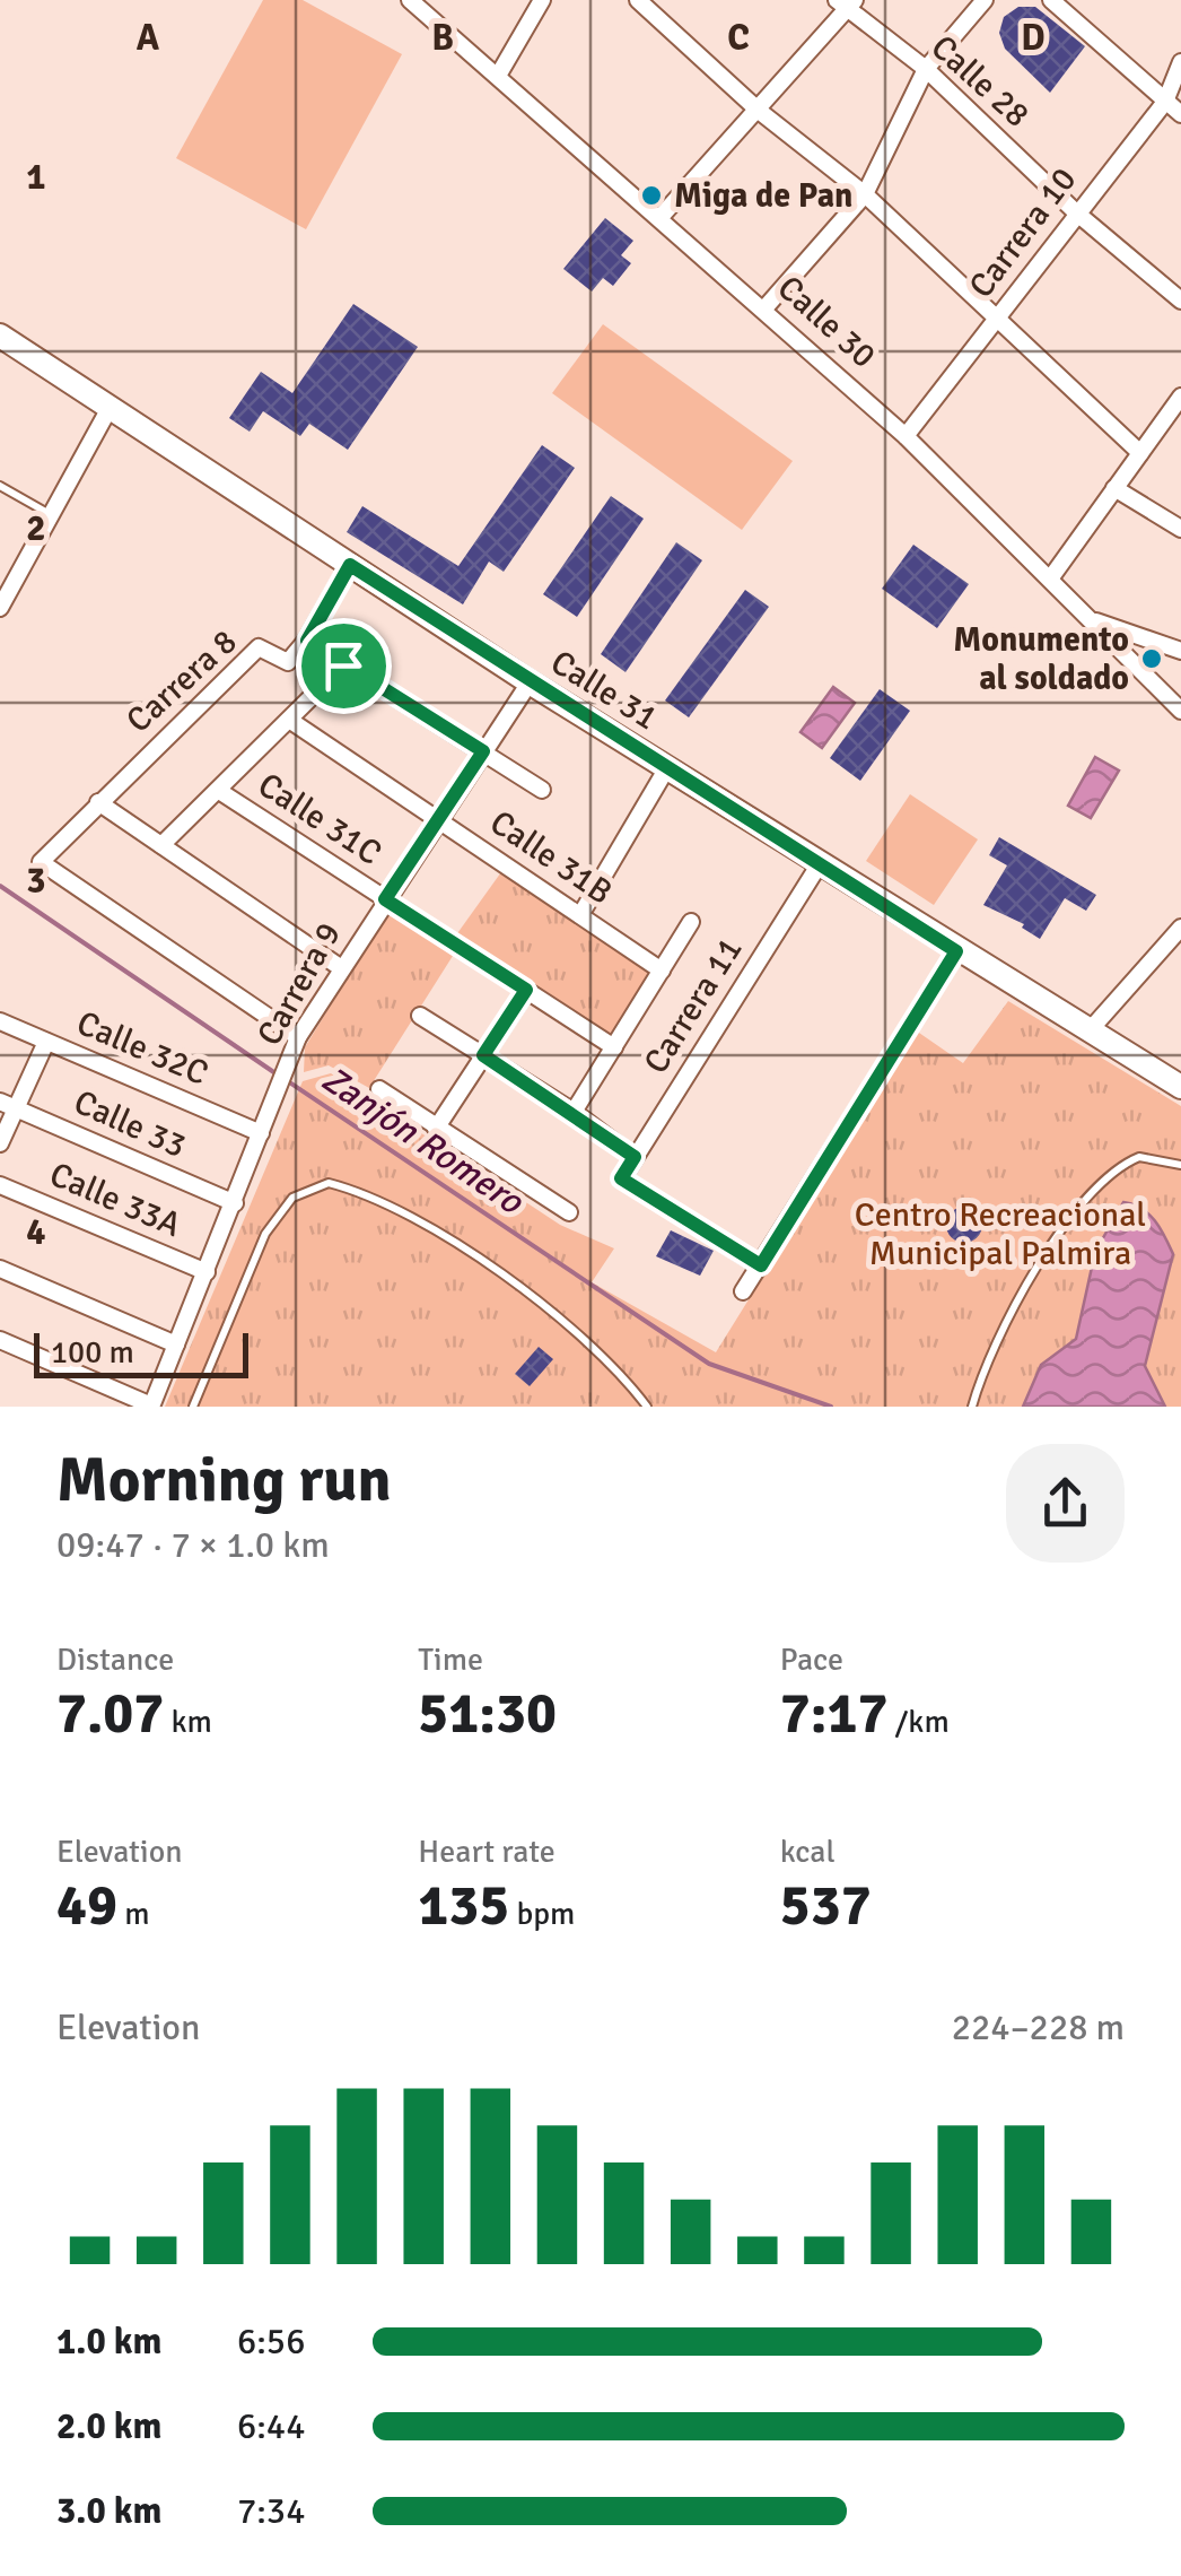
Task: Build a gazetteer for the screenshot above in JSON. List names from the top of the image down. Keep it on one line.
{"streets":{"main road":["Calle 31"],"street":["Calle 28","Carrera 10","Calle 30","Carrera 8","Calle 31C","Calle 31B","Carrera 9","Carrera 11","Calle 32C","Calle 33","Calle 33A"]},"crossings":[["Calle 28","Carrera 10"],["Carrera 10","Calle 30"],["Carrera 8","Carrera 9"],["Calle 31","Carrera 9"],["Calle 31","Carrera 11"],["Calle 31C","Carrera 9"],["Calle 31B","Carrera 9"],["Carrera 9","Calle 32C"],["Carrera 9","Calle 33"],["Carrera 9","Calle 33A"]],"water":["Zanjón Romero"],"parks":["Centro Recreacional Municipal Palmira"],"places":["Miga de Pan","Monumento al soldado"],"scale_bar":"100 m","page":{"scale":"100 m","heading":["Morning run","09:47 · 7 × 1.0 km"],"stats":[["Distance","7.07 km"],["Time","51:30"],["Pace","7:17 /km"],["Elevation","49 m"],["Heart rate","135 bpm"],["kcal","537"]],"chart":["Elevation","224–228 m"],"list":[{"name":"1.0 km","note":"6:56"},{"name":"2.0 km","note":"6:44"},{"name":"3.0 km","note":"7:34"}]},"grid":{"columns":["A","B","C","D"],"rows":["1","2","3","4"]}}
